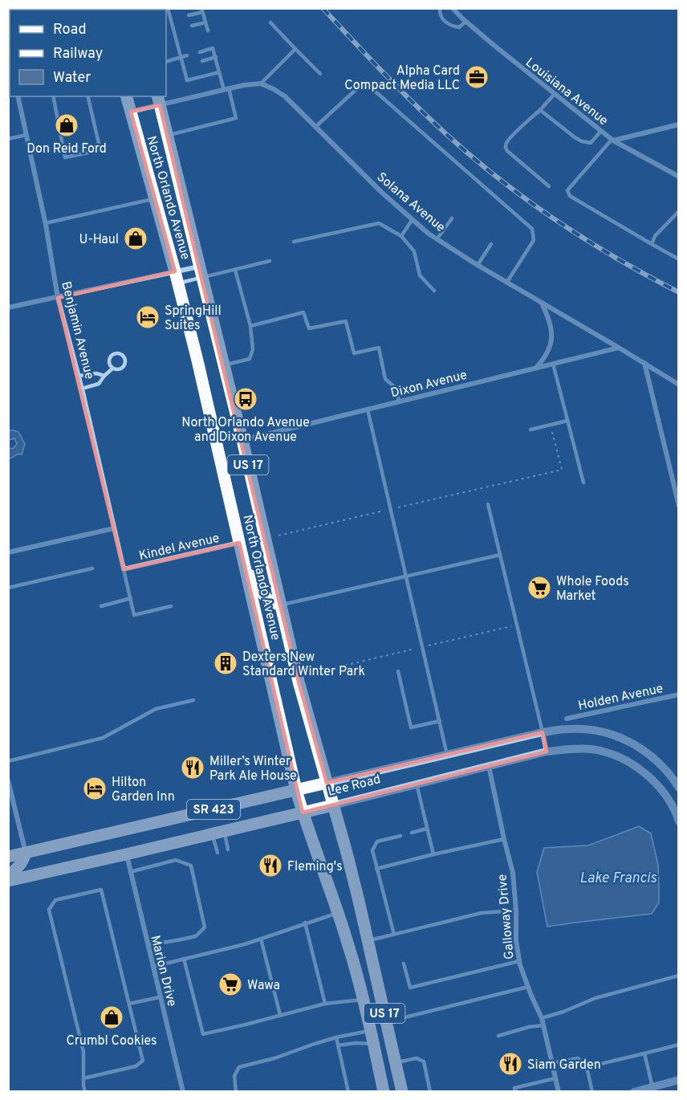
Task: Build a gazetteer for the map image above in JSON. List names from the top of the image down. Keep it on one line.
{"streets":{"main road":["North Orlando Avenue","US 17","Lee Road","SR 423"],"street":["Louisiana Avenue","Solana Avenue","Benjamin Avenue","Dixon Avenue","Kindel Avenue","Holden Avenue","Galloway Drive","Marion Drive"]},"crossings":[["North Orlando Avenue","Dixon Avenue"],["North Orlando Avenue","Kindel Avenue"],["North Orlando Avenue","Lee Road"],["Solana Avenue","Dixon Avenue"],["Benjamin Avenue","Kindel Avenue"],["Lee Road","Galloway Drive"],["Lee Road","Marion Drive"]],"water":["Lake Francis"],"places":{"office":["Alpha Card Compact Media LLC"],"shop":["Don Reid Ford","U-Haul","Crumbl Cookies"],"hotel":["SpringHill Suites","Hilton Garden Inn"],"bus stop":["North Orlando Avenue and Dixon Avenue"],"supermarket":["Whole Foods Market","Wawa"],"building":["Dexters New Standard Winter Park"],"restaurant":["Miller’s Winter Park Ale House","Fleming's","Siam Garden"]},"legend":["Road","Railway","Water"]}
